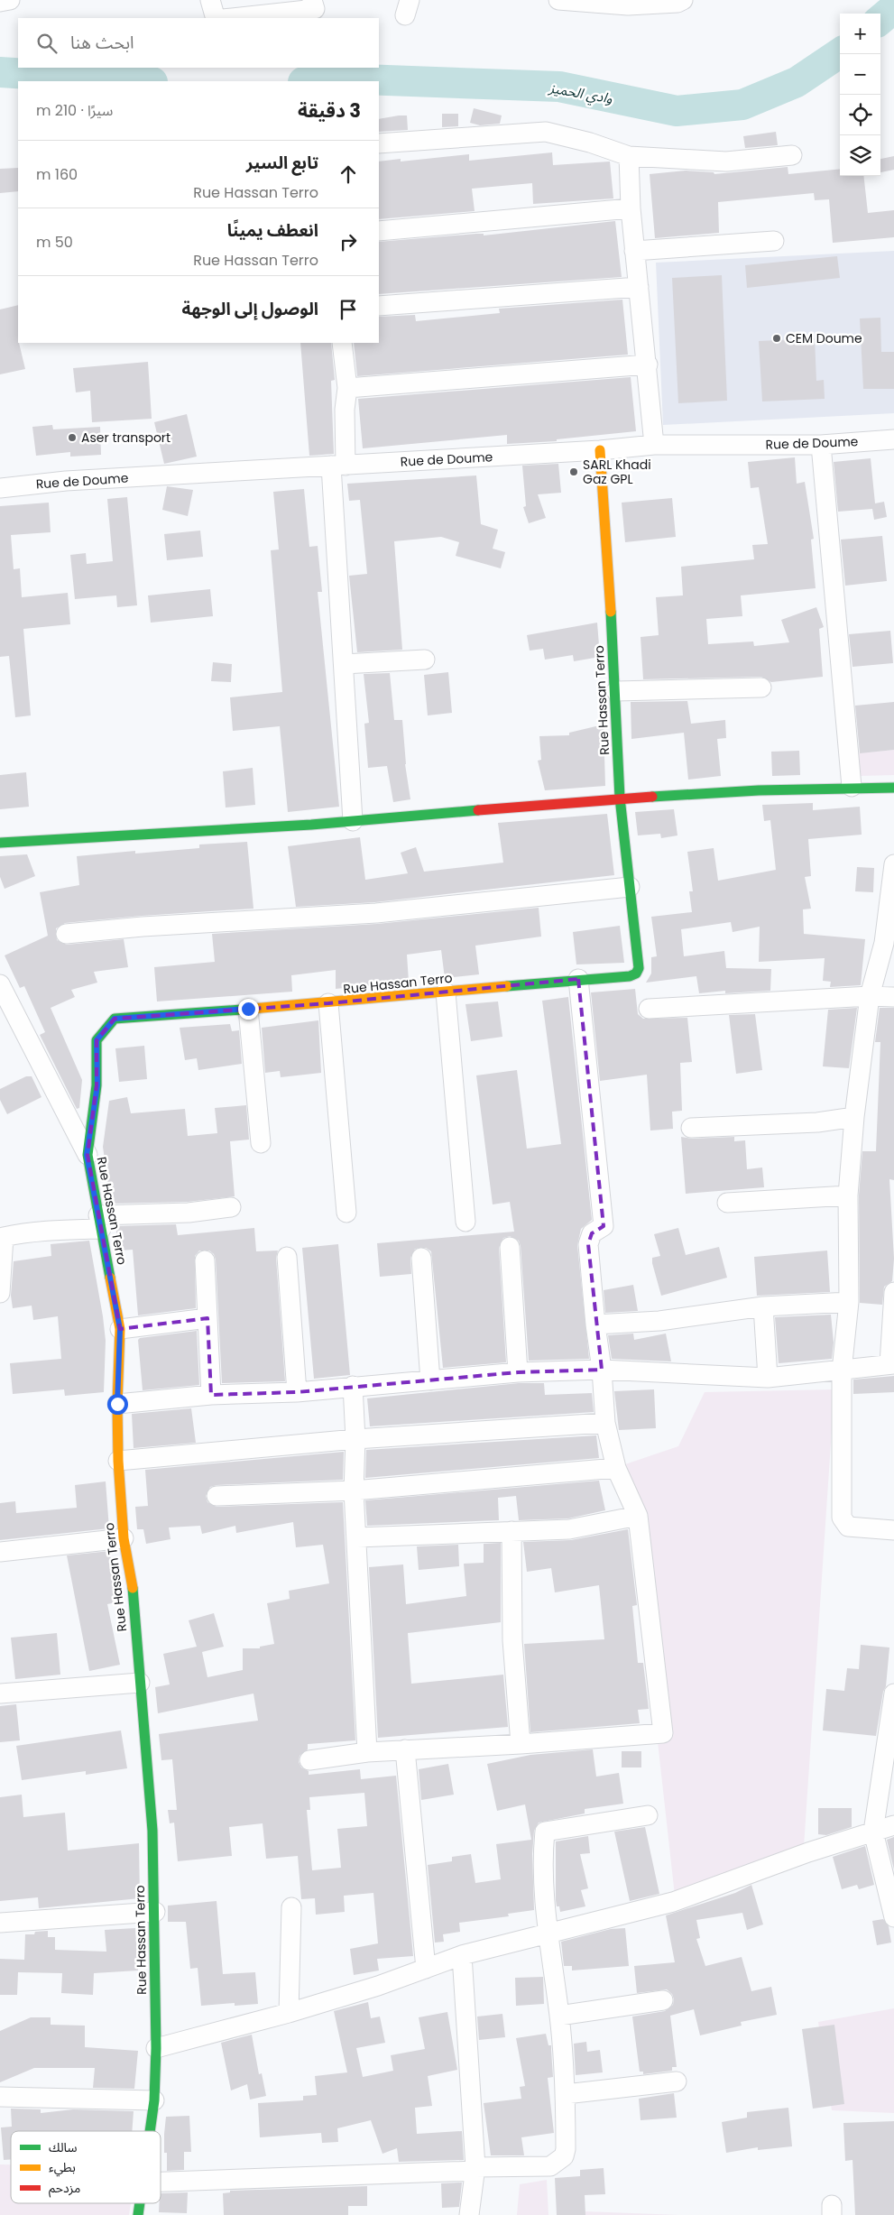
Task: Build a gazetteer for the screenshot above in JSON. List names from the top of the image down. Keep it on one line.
{"streets":{"street":["Rue de Doume","Rue Hassan Terro"]},"crossings":[["Rue de Doume","Rue Hassan Terro"]],"water":["وادي الحميز"],"places":["CEM Doume","Aser transport","SARL Khadi Gaz GPL"],"legend":["سالك","بطيء","مزدحم"],"page":{"map_buttons":["+","−"],"search":"ابحث هنا","heading":["3 دقيقة","سيرًا · 210 m"],"list":[["تابع السير","Rue Hassan Terro","160 m"],["انعطف يمينًا","Rue Hassan Terro","50 m"],"الوصول إلى الوجهة"]}}
